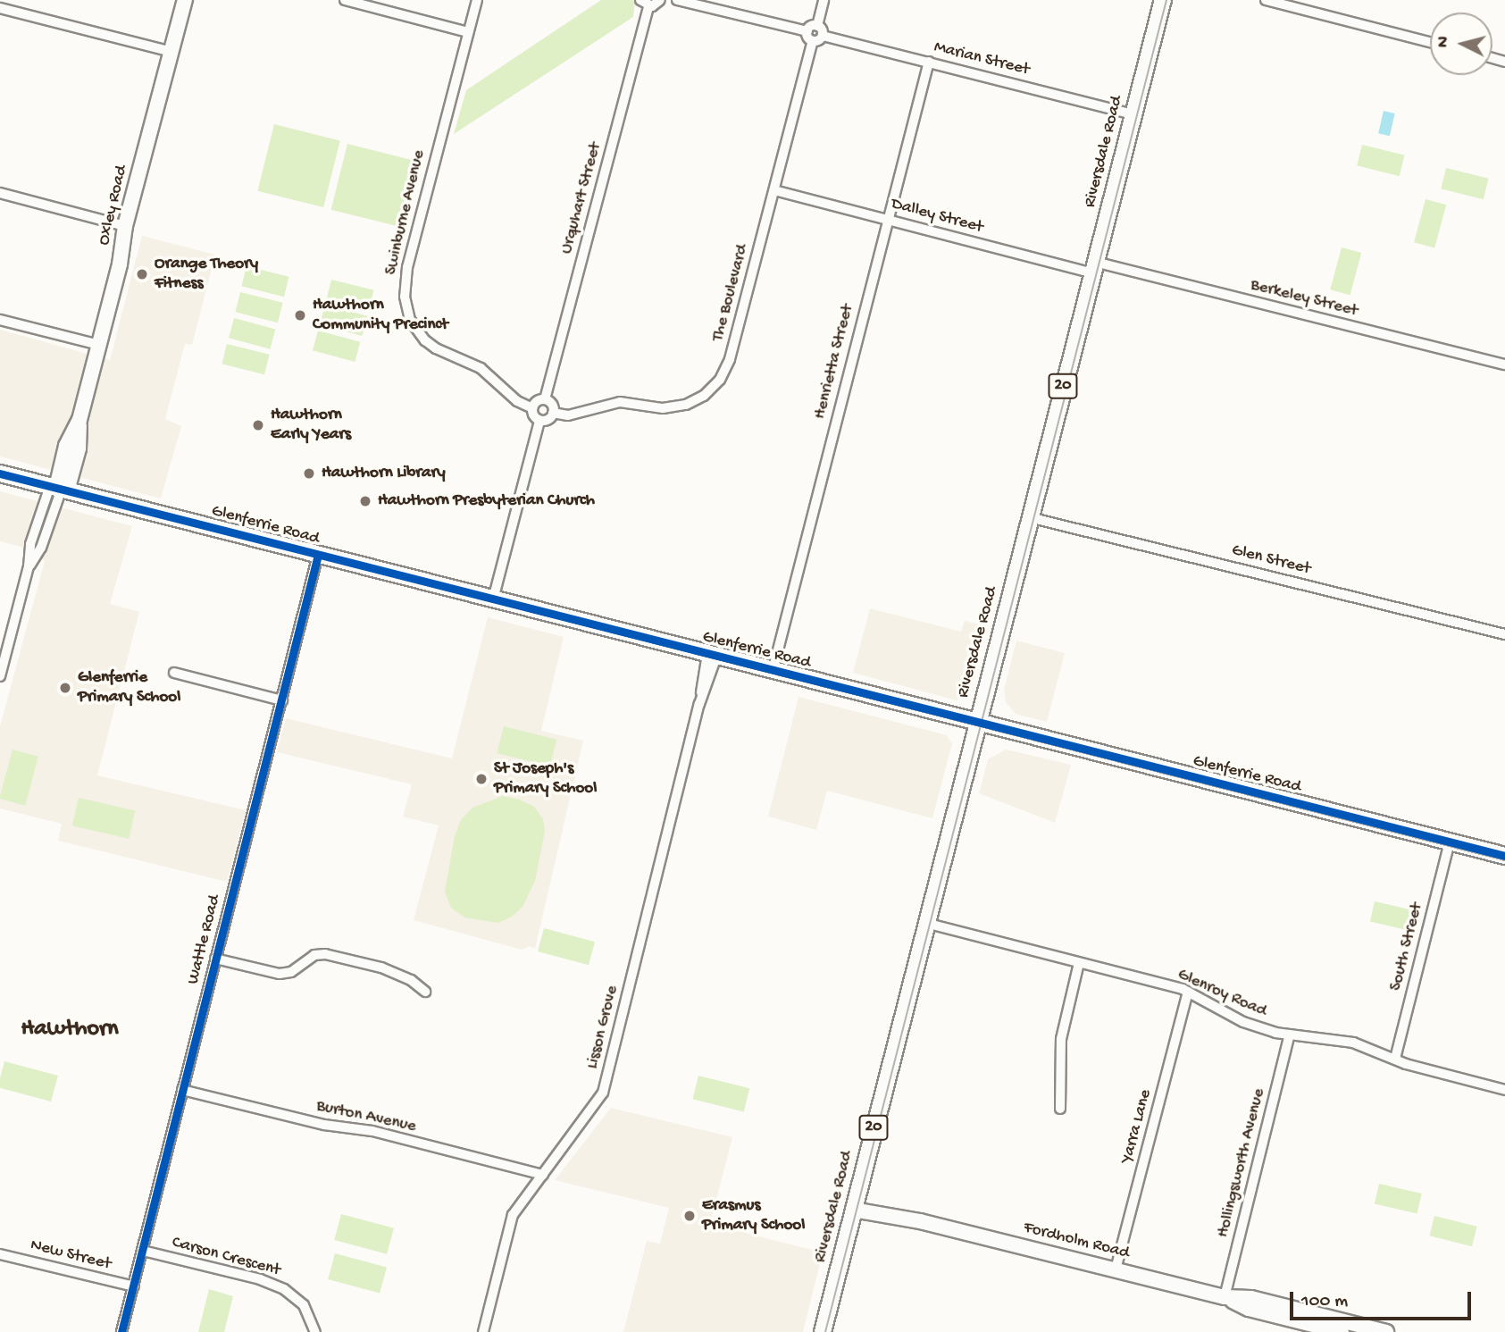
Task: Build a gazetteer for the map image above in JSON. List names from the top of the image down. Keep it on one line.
{"streets":{"main road":["Riversdale Road","20","Glenferrie Road"],"street":["Marian Street","Urquhart Street","Oxley Road","Swinburne Avenue","Dalley Street","The Boulevard","Berkeley Street","Henrietta Street","Glen Street","Wattle Road","South Street","Glenroy Road","Lisson Grove","Burton Avenue","Yarra Lane","Hollingsworth Avenue","Fordholm Road","New Street","Carson Crescent"]},"crossings":[["Marian Street","Riversdale Road"],["Marian Street","The Boulevard"],["Marian Street","Henrietta Street"],["Riversdale Road","Dalley Street"],["Riversdale Road","Berkeley Street"],["Riversdale Road","Glenferrie Road"],["Riversdale Road","Glen Street"],["Riversdale Road","Glenroy Road"],["Riversdale Road","Fordholm Road"],["Urquhart Street","Swinburne Avenue"],["Urquhart Street","The Boulevard"],["Oxley Road","Glenferrie Road"],["Swinburne Avenue","The Boulevard"],["Dalley Street","The Boulevard"],["Dalley Street","Berkeley Street"],["Dalley Street","Henrietta Street"],["Henrietta Street","Glenferrie Road"],["Glenferrie Road","Wattle Road"],["Glenferrie Road","South Street"],["Glenferrie Road","Lisson Grove"],["Wattle Road","Burton Avenue"],["Wattle Road","New Street"],["Wattle Road","Carson Crescent"],["South Street","Glenroy Road"],["Glenroy Road","Yarra Lane"],["Glenroy Road","Hollingsworth Avenue"],["Lisson Grove","Burton Avenue"],["Yarra Lane","Fordholm Road"],["Hollingsworth Avenue","Fordholm Road"]],"districts":["Hawthorn"],"places":["Orange Theory Fitness","Hawthorn Community Precinct","Hawthorn Early Years","Hawthorn Library","Hawthorn Presbyterian Church","Glenferrie Primary School","St Joseph's Primary School","Erasmus Primary School"],"scale_bar":"100 m","north":"left"}
